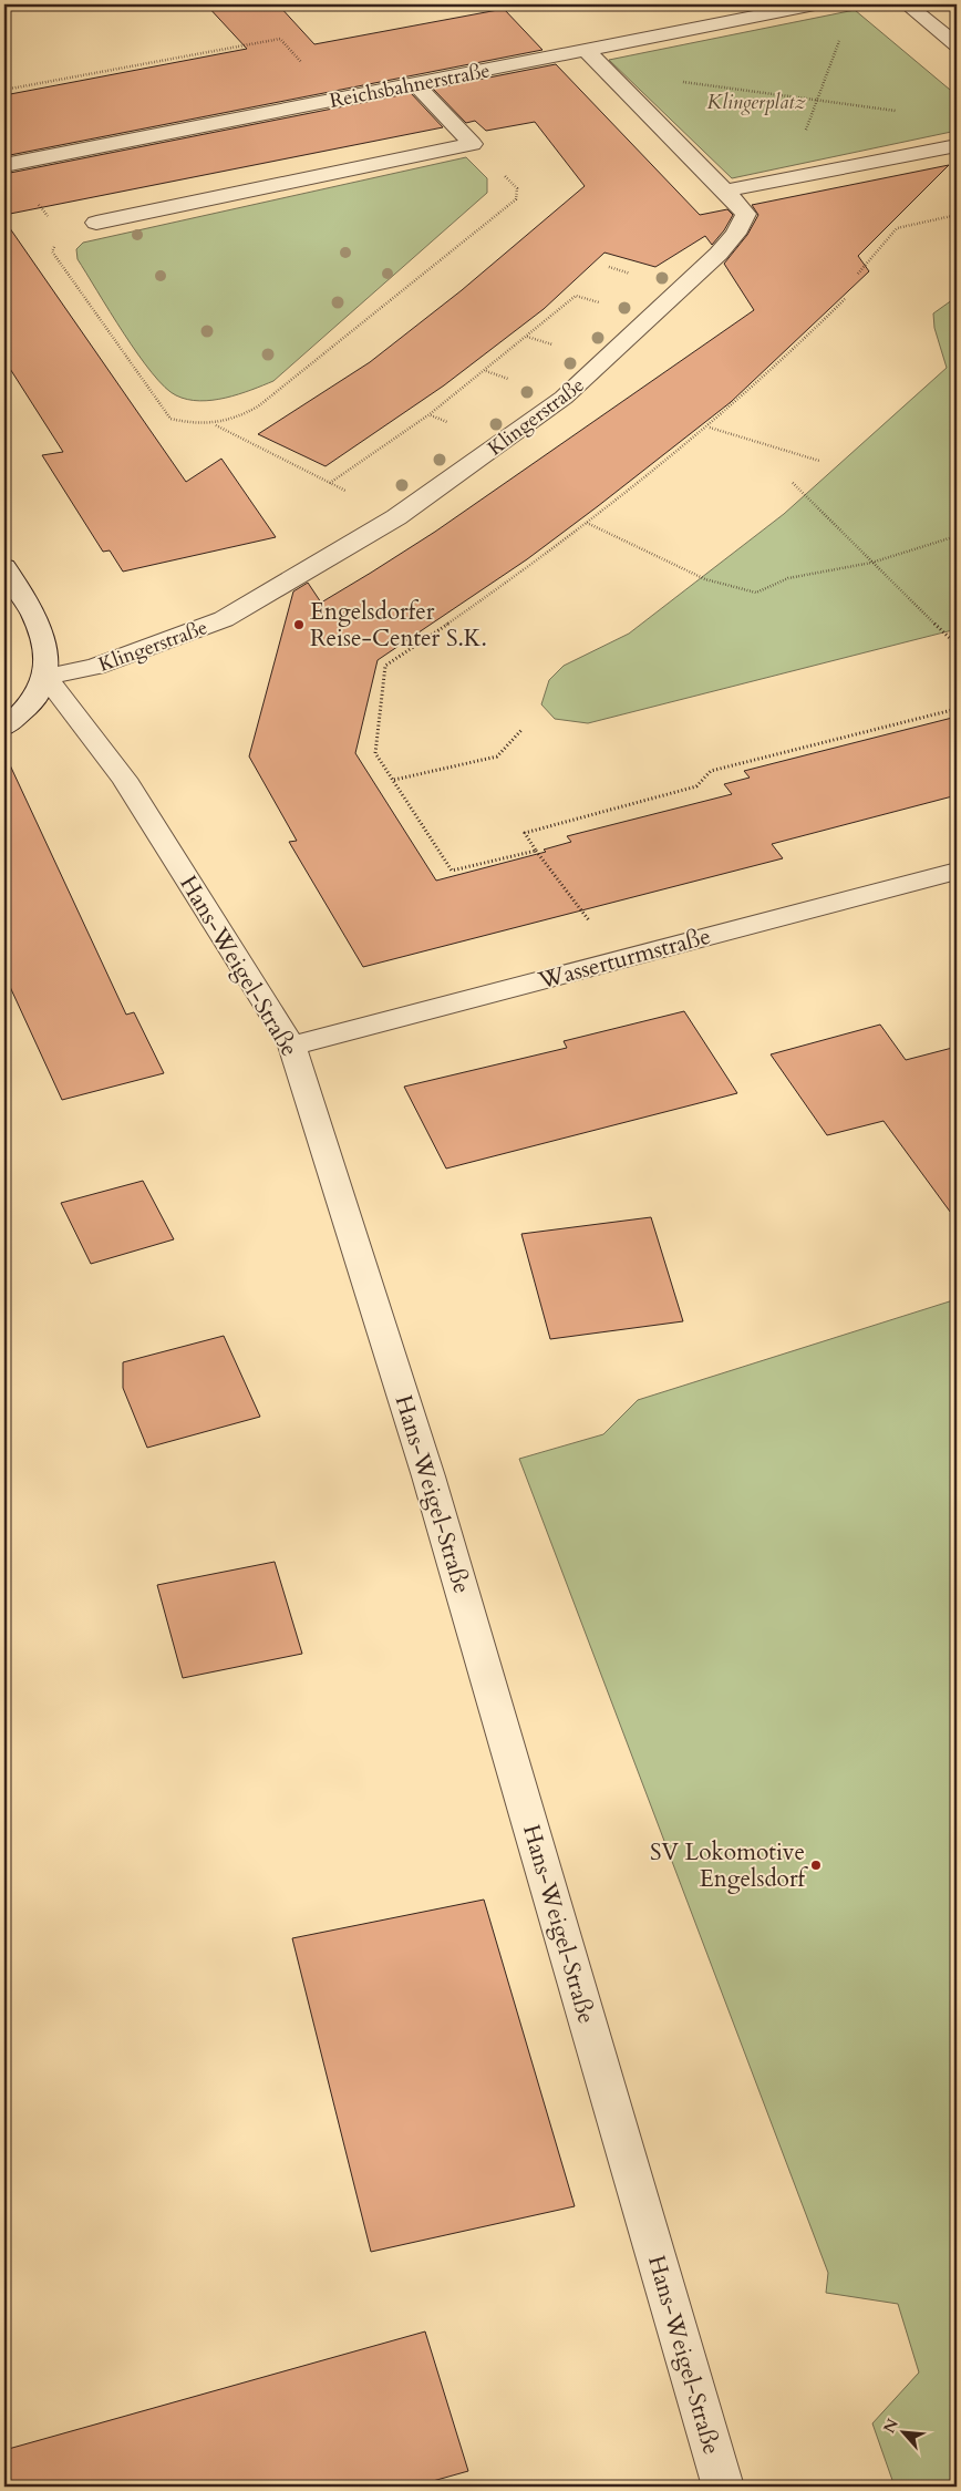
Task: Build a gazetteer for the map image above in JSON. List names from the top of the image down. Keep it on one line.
{"streets":{"street":["Reichsbahnerstraße","Klingerstraße","Wasserturmstraße","Hans-Weigel-Straße"]},"crossings":[["Klingerstraße","Hans-Weigel-Straße"],["Wasserturmstraße","Hans-Weigel-Straße"]],"parks":["Klingerplatz"],"places":["Engelsdorfer Reise-Center S.K.","SV Lokomotive Engelsdorf"],"north":"top left"}
